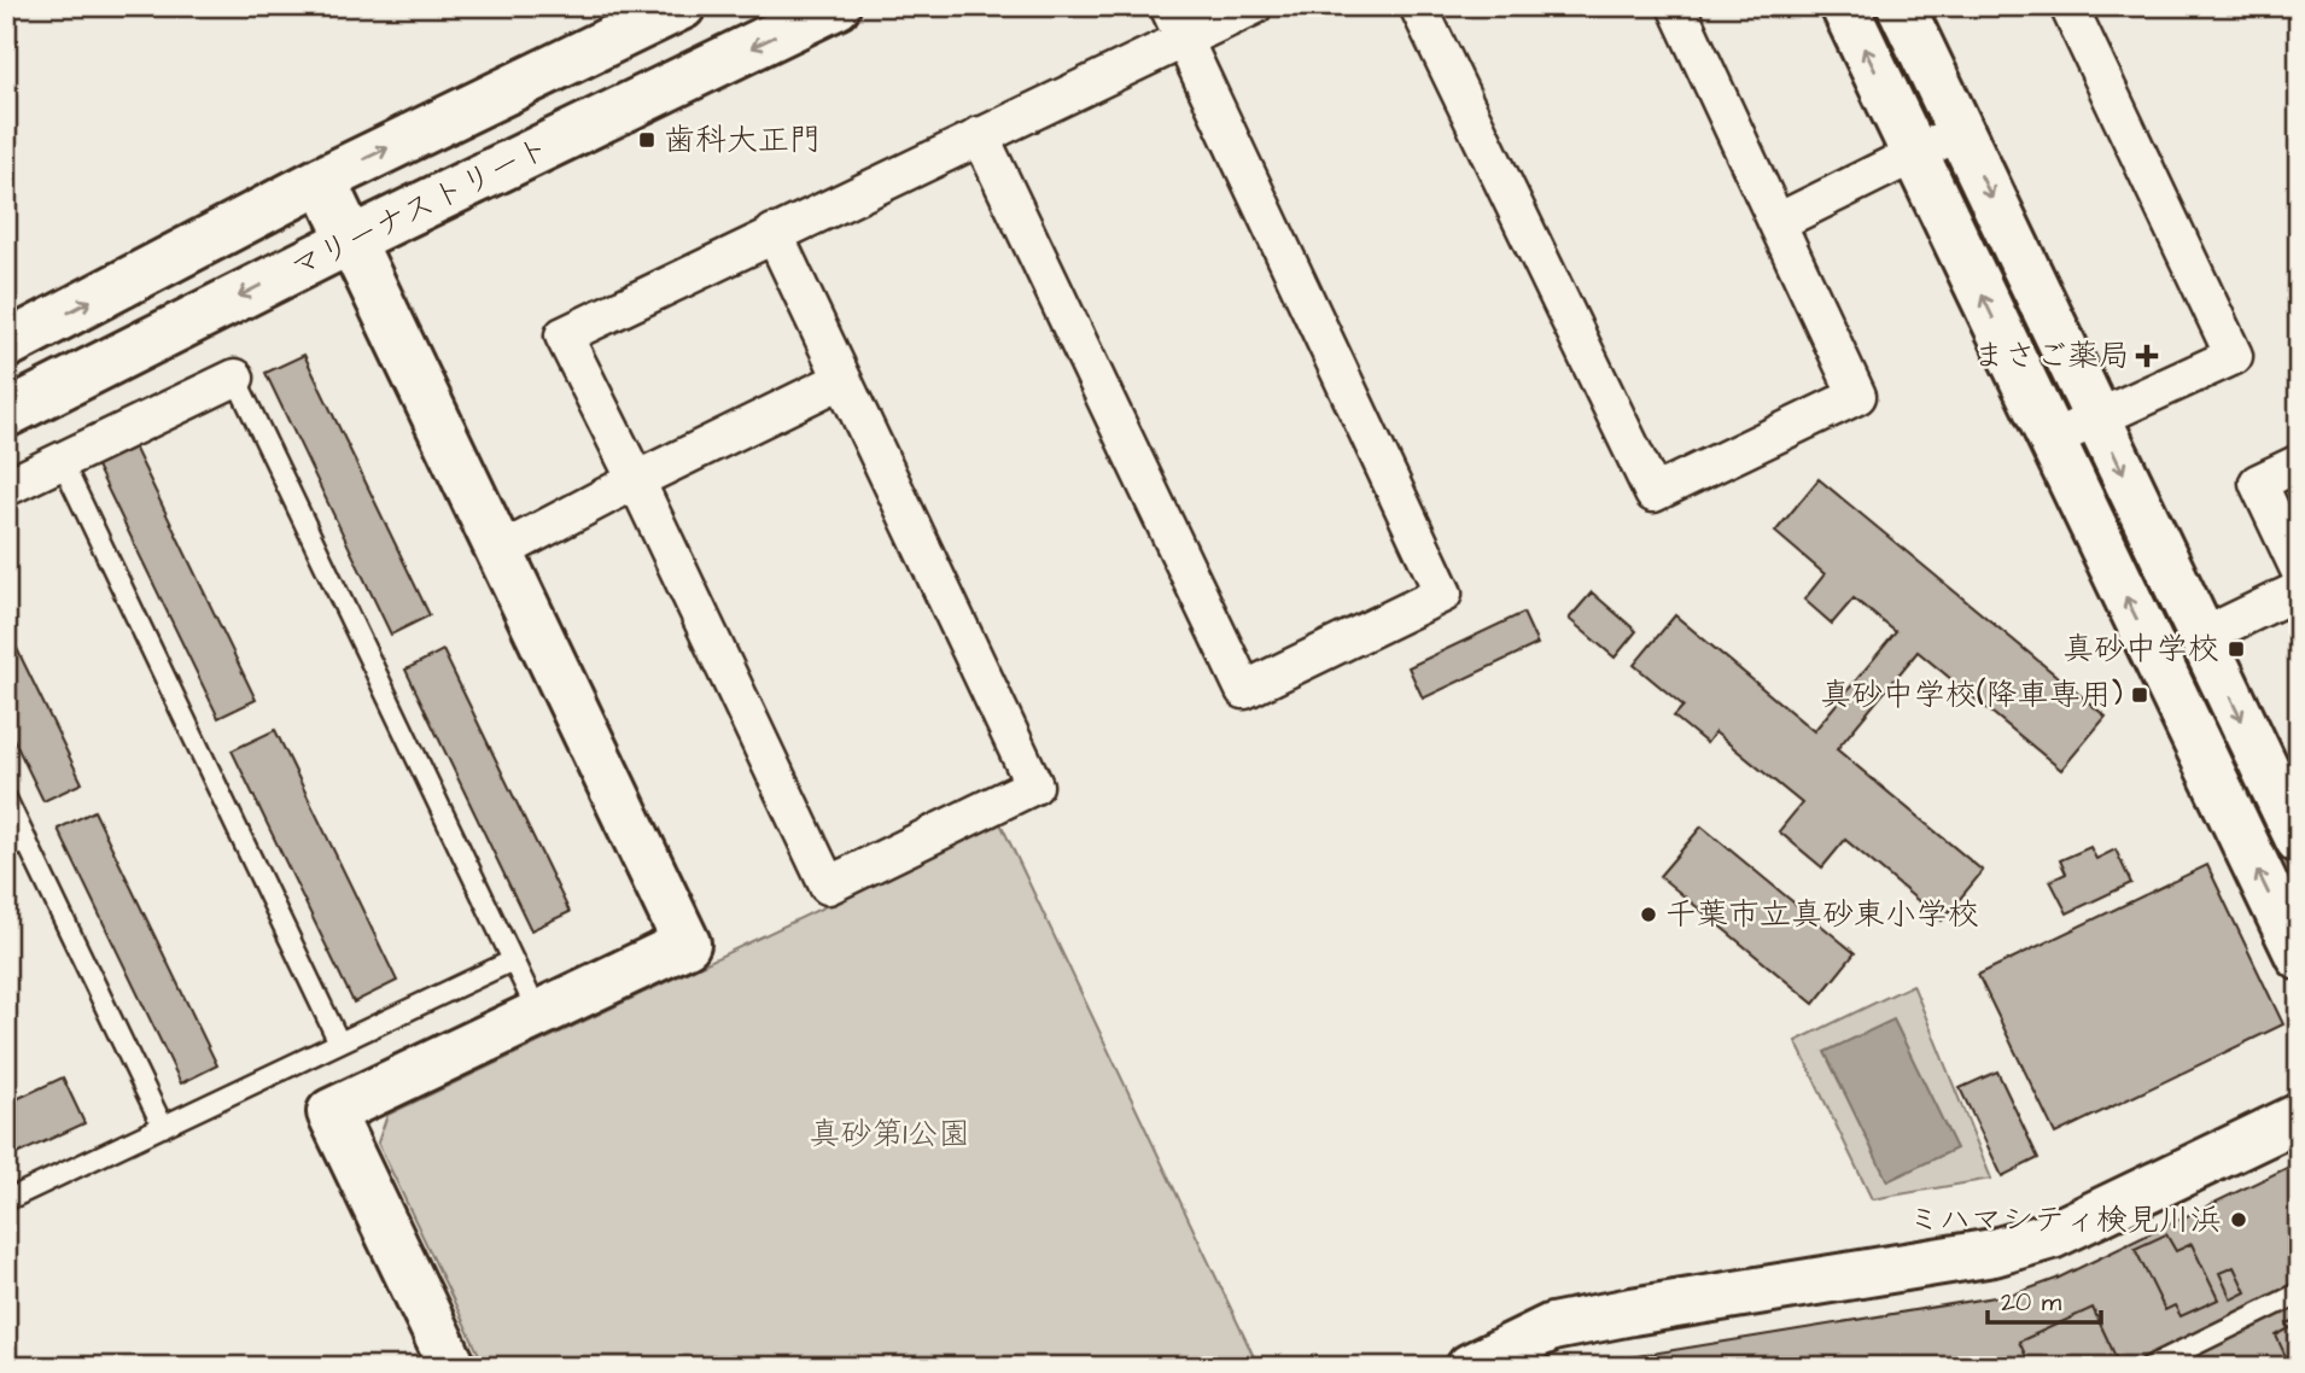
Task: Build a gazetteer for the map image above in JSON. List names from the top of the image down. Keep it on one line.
{"streets":{"street":["マリーナストリート"]},"parks":["真砂第1公園"],"places":{"transit":["歯科大正門","真砂中学校","真砂中学校(降車専用)"],"health":["まさご薬局"],"other":["千葉市立真砂東小学校","ミハマシティ検見川浜"]},"scale_bar":"20 m"}
